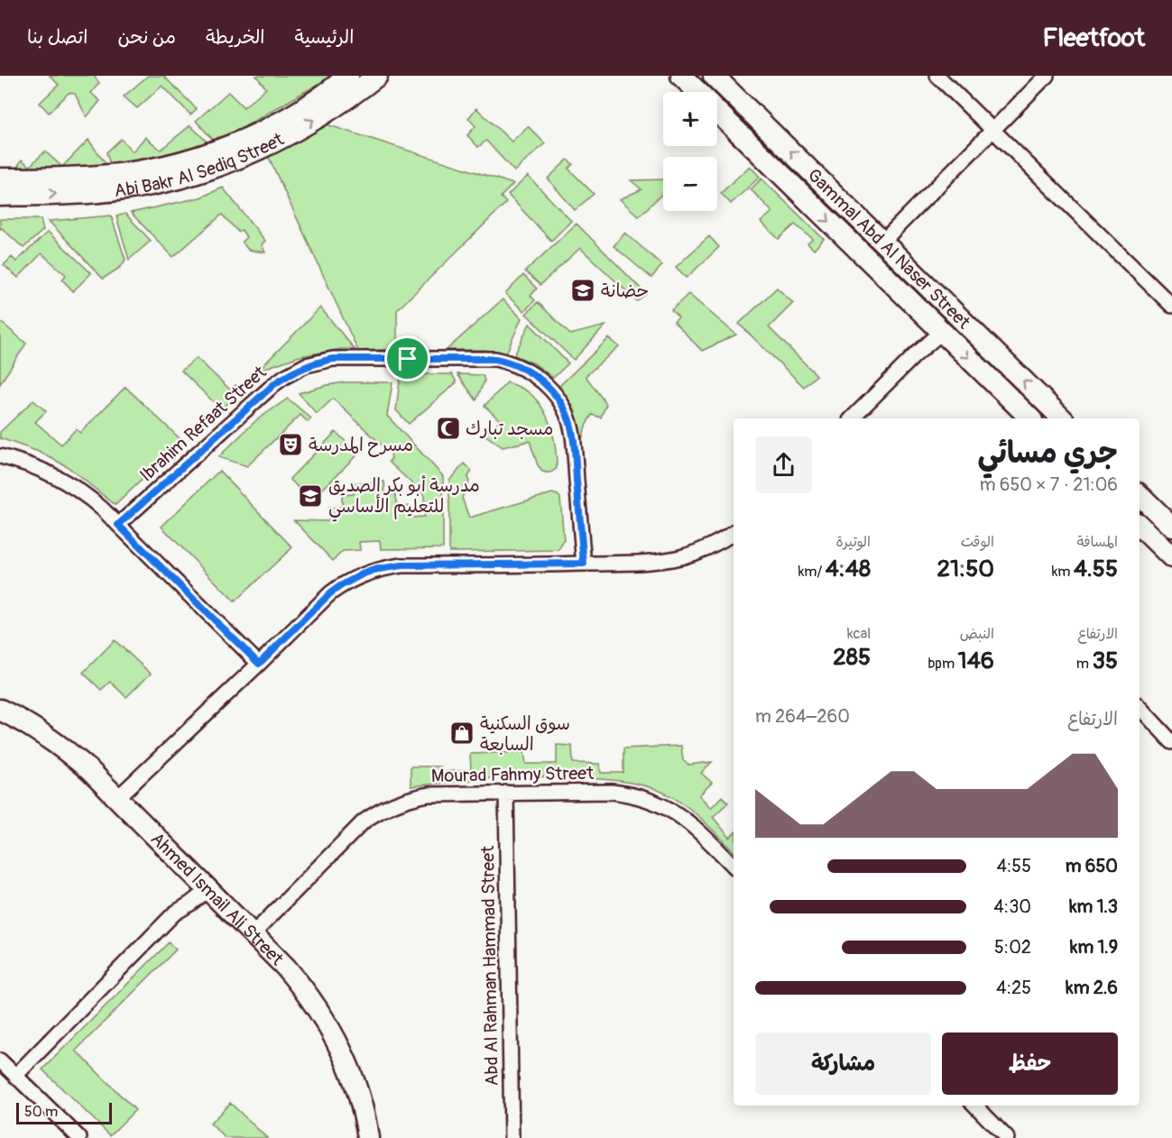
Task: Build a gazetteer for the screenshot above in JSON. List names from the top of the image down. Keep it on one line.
{"streets":{"main road":["Abi Bakr Al Sediq Street","Gammal Abd Al Naser Street","Ahmed Ismail Ali Street"],"street":["Ibrahim Refaat Street","Mourad Fahmy Street","Abd Al Rahman Hammad Street"]},"crossings":[["Mourad Fahmy Street","Ahmed Ismail Ali Street"],["Mourad Fahmy Street","Abd Al Rahman Hammad Street"]],"places":{"school or university":["حضانة","مدرسة أبو بكر الصديق للتعليم الأساسي"],"mosque":["مسجد تبارك"],"theatre":["مسرح المدرسة"],"shop":["سوق السكنية السابعة"]},"scale_bar":"50 m","page":{"header":"Fleetfoot","nav":["الرئيسية","الخريطة","من نحن","اتصل بنا"],"map_buttons":["+","−"],"heading":["جري مسائي","21:06 · 7 × 650 m"],"stats":[["المسافة","4.55 km"],["الوقت","21:50"],["الوتيرة","4:48 /km"],["الارتفاع","35 m"],["النبض","146 bpm"],["kcal","285"]],"chart":["الارتفاع","260–264 m"],"list":[{"name":"650 m","note":"4:55"},{"name":"1.3 km","note":"4:30"},{"name":"1.9 km","note":"5:02"},{"name":"2.6 km","note":"4:25"}],"buttons":["حفظ","مشاركة"],"scale":"50 m"}}
